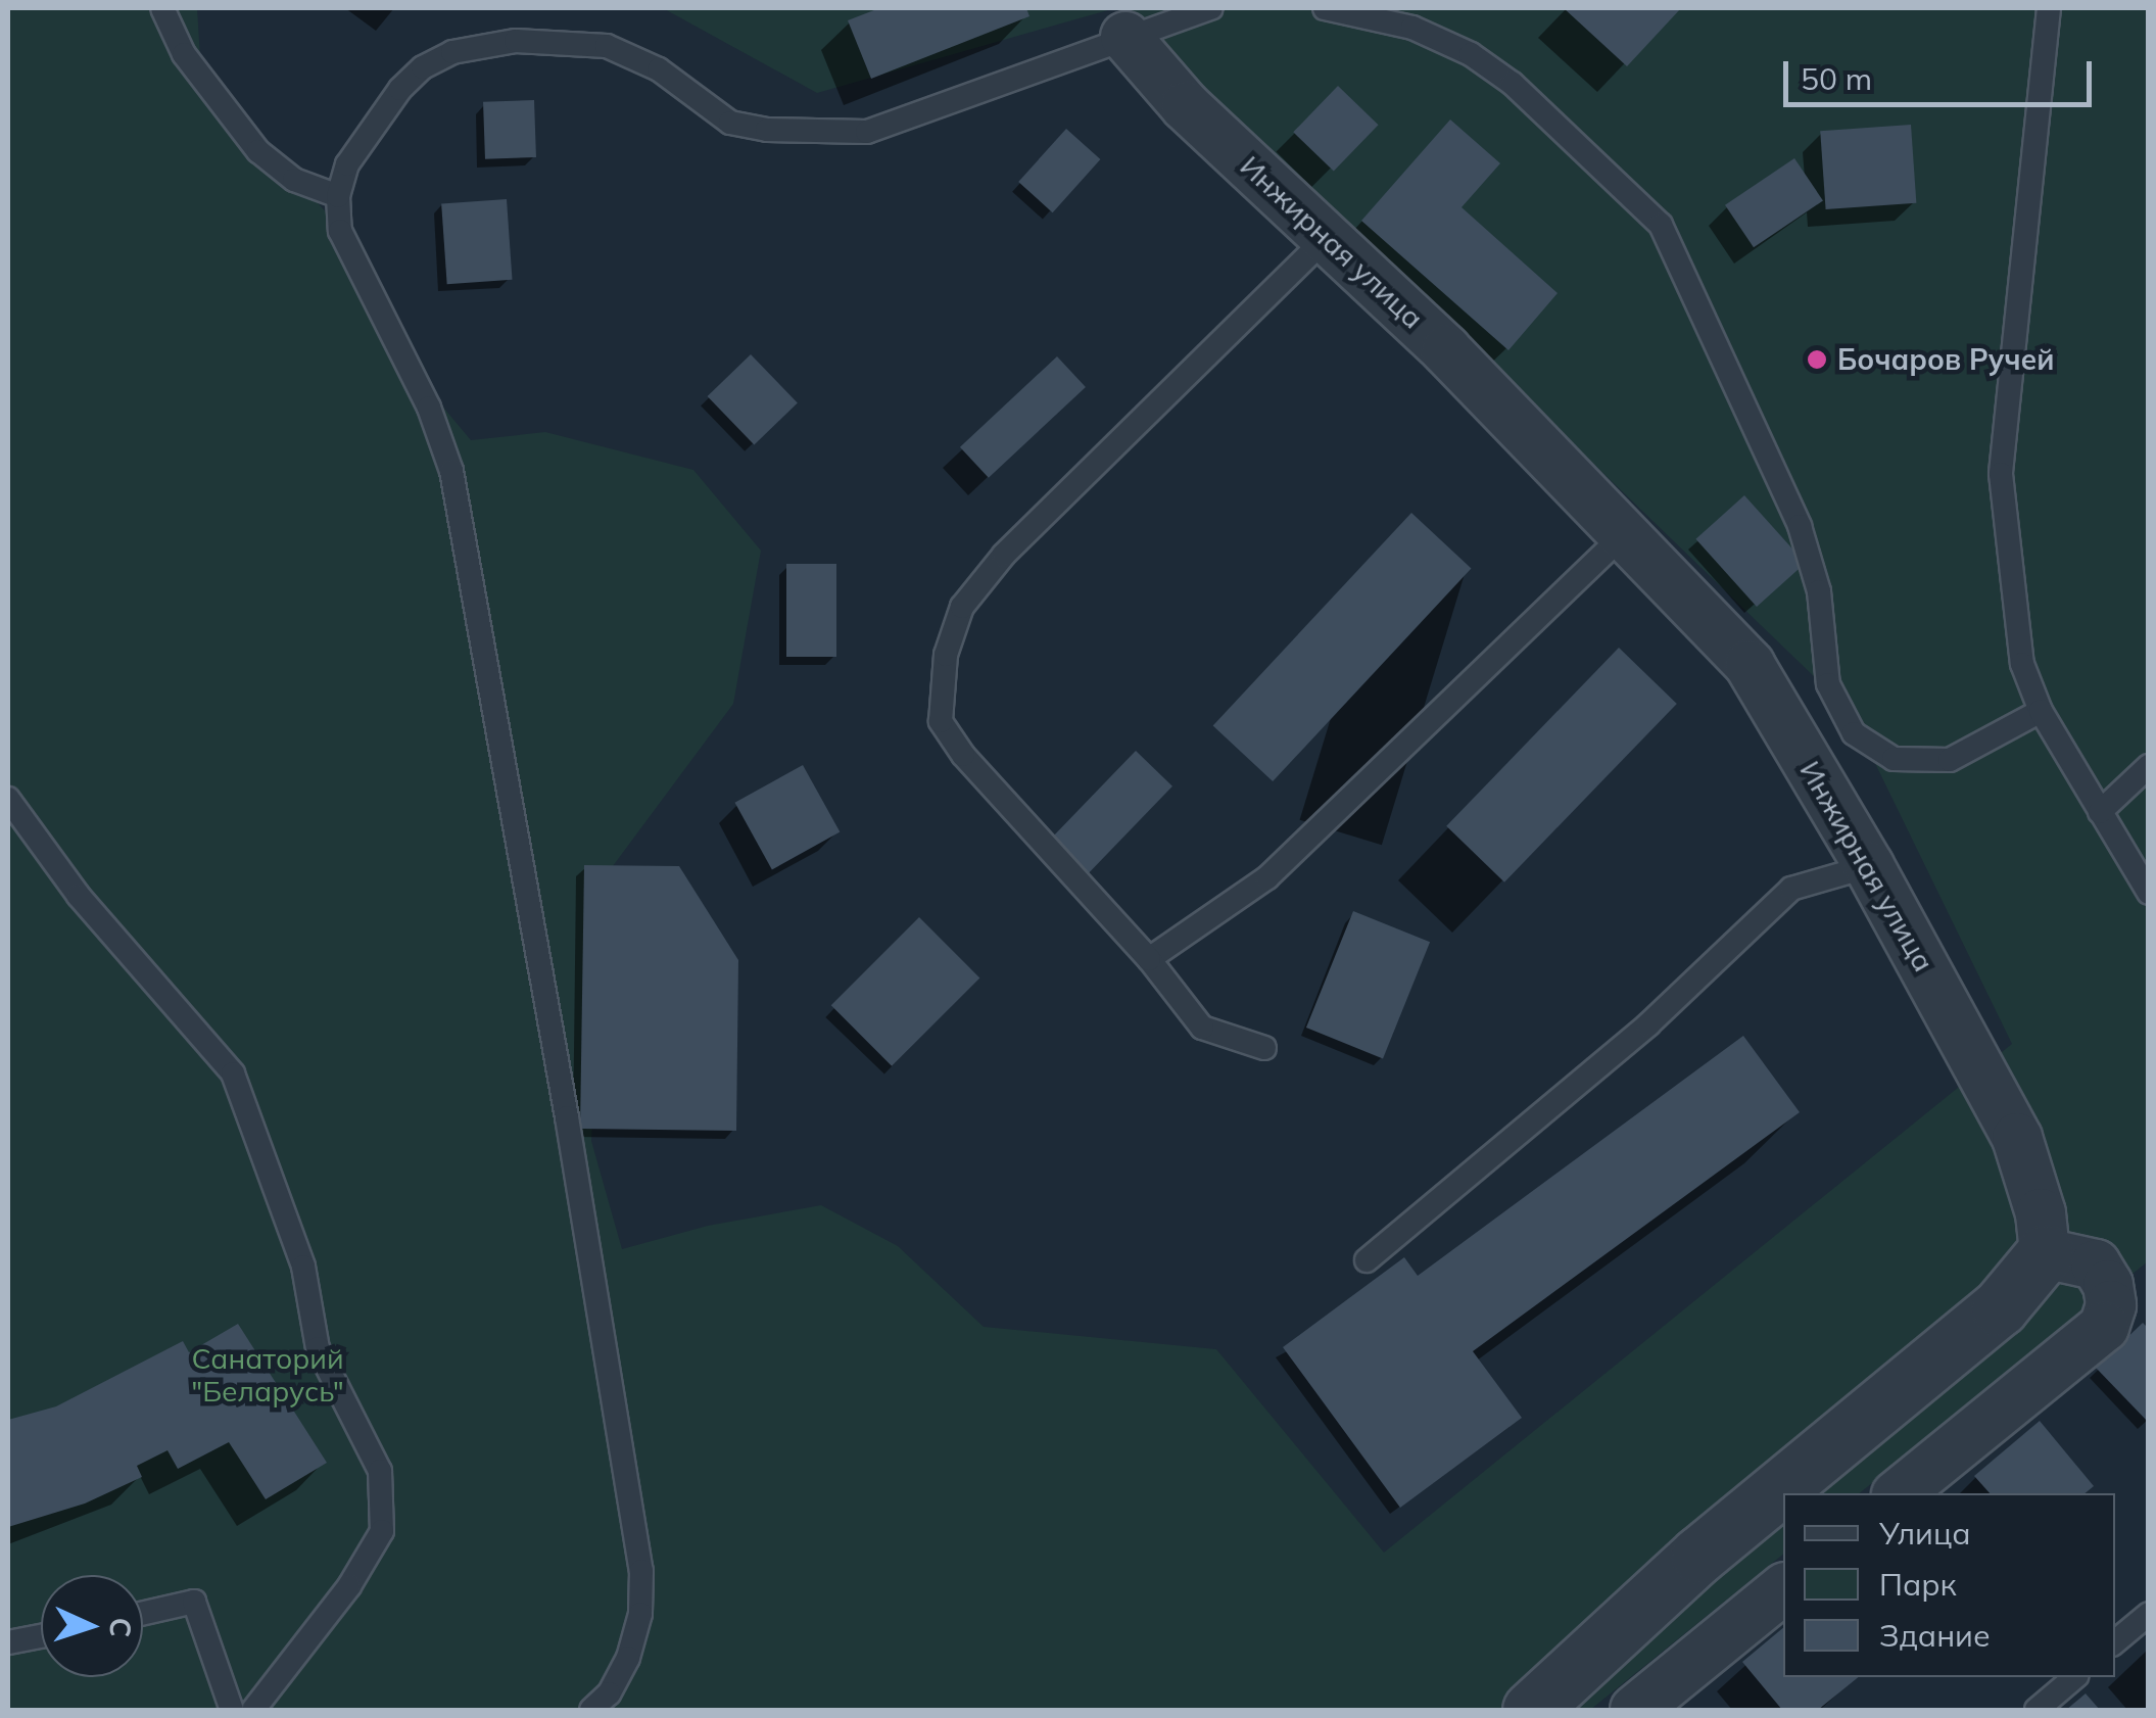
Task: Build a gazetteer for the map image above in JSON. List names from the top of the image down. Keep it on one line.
{"streets":{"street":["Инжирная улица"]},"parks":["Санаторий \"Беларусь\""],"places":["Бочаров Ручей"],"legend":["Улица","Парк","Здание"],"scale_bar":"50 m","north":"right"}
